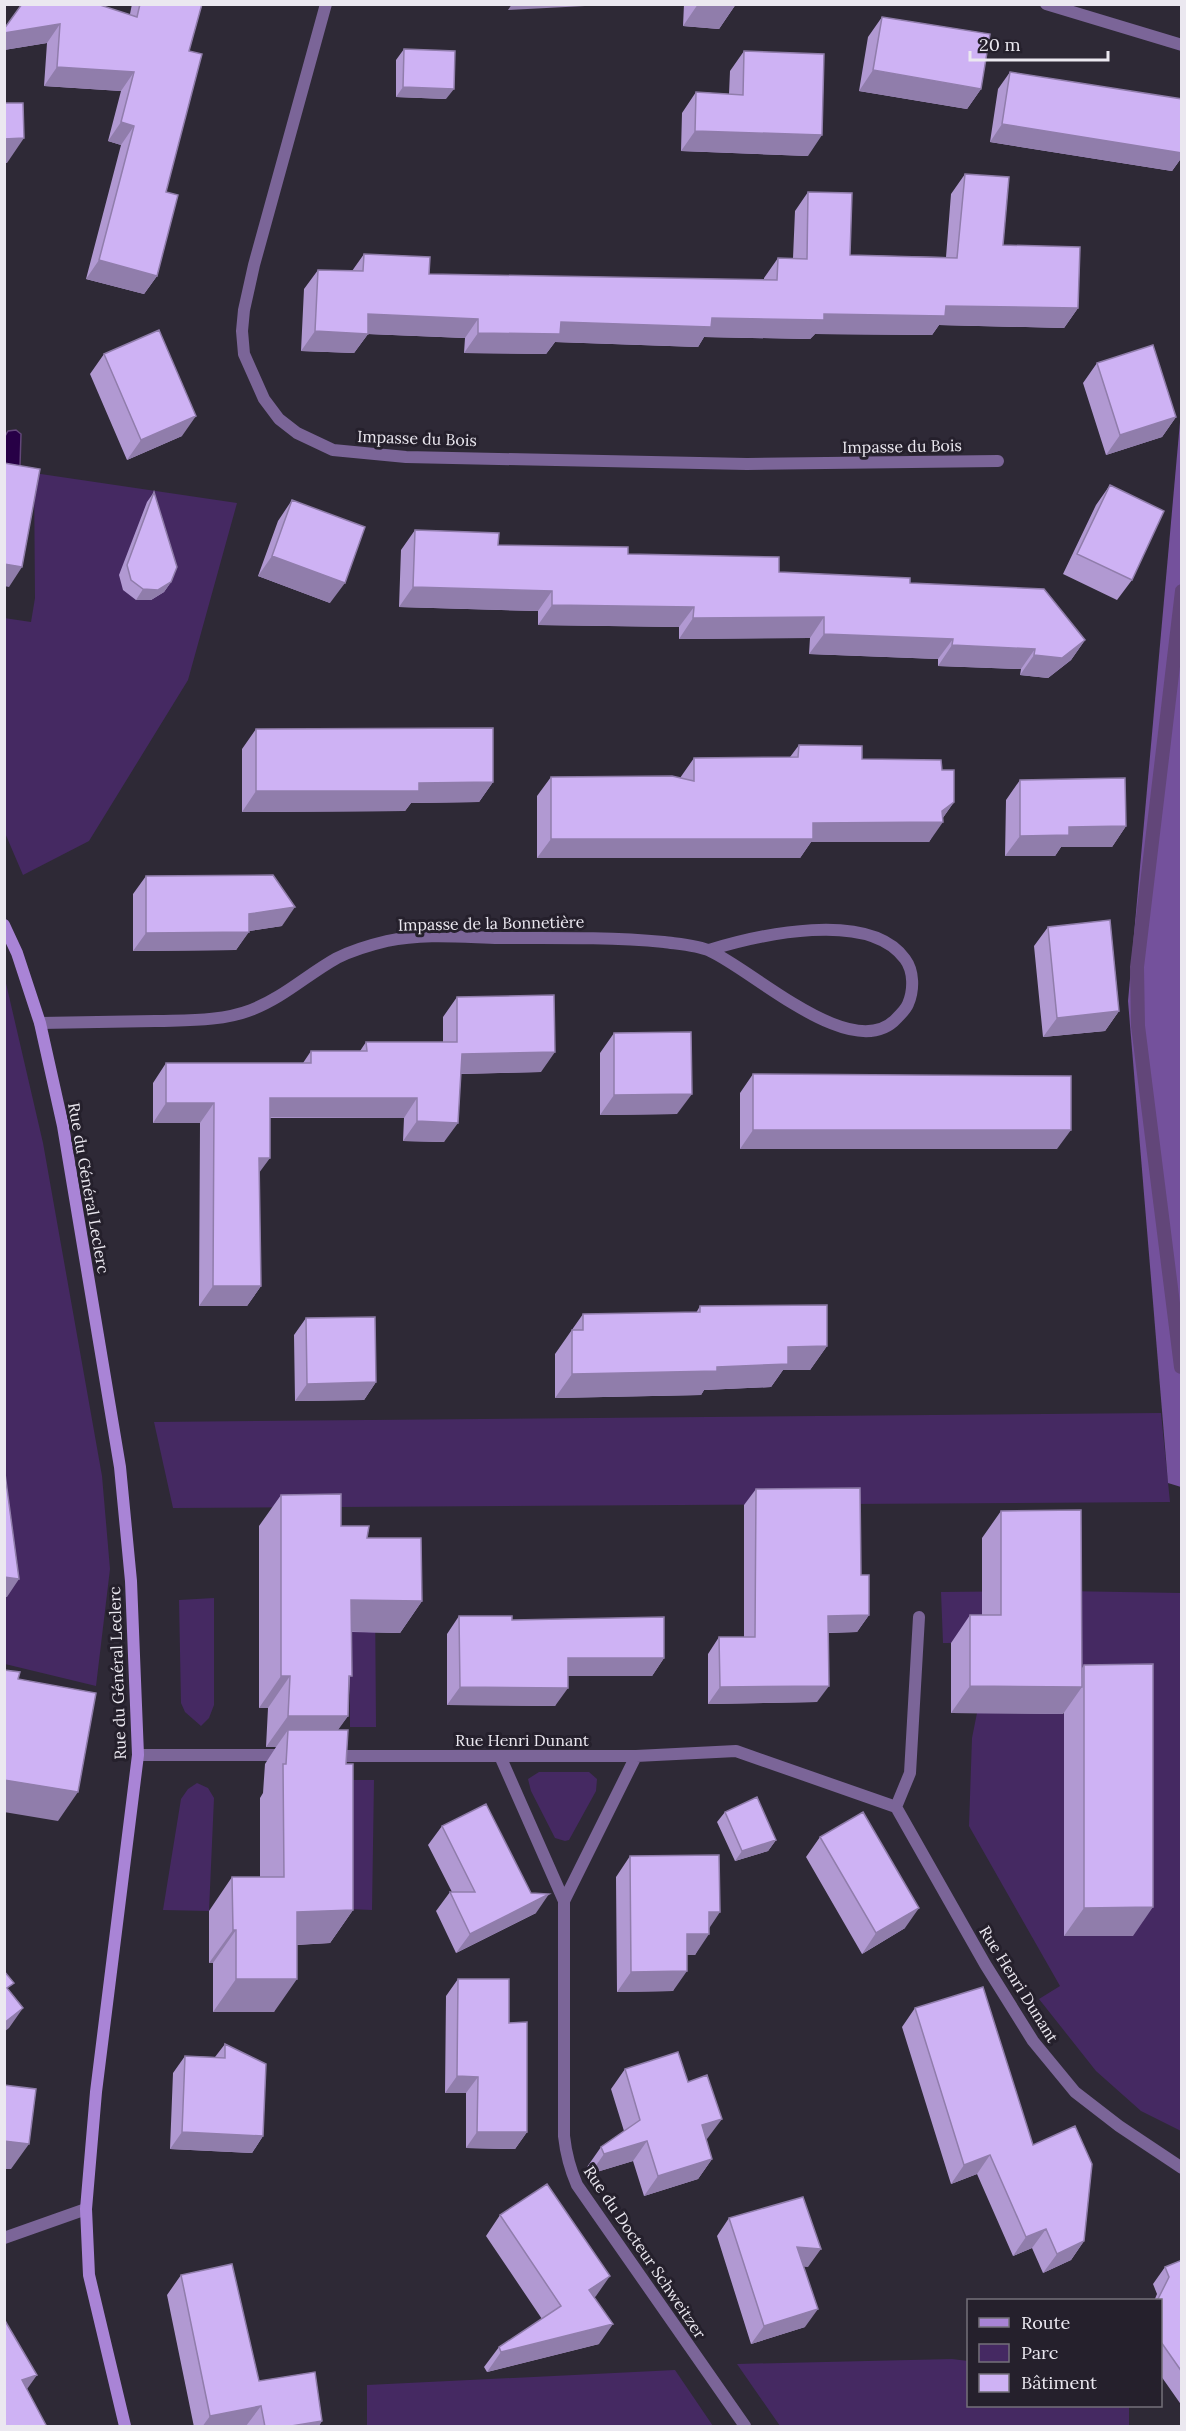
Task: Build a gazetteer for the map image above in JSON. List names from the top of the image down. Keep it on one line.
{"streets":{"street":["Impasse du Bois","Impasse de la Bonnetière","Rue du Général Leclerc","Rue Henri Dunant","Rue du Docteur Schweitzer"]},"crossings":[["Impasse de la Bonnetière","Rue du Général Leclerc"],["Rue du Général Leclerc","Rue Henri Dunant"],["Rue Henri Dunant","Rue du Docteur Schweitzer"]],"legend":["Route","Parc","Bâtiment"],"scale_bar":"20 m"}
